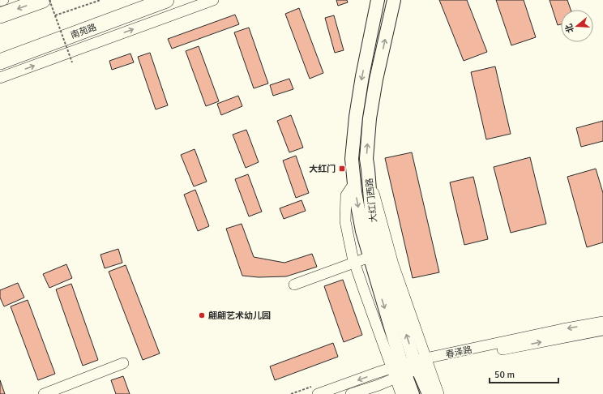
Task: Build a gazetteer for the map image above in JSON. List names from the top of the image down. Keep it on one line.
{"streets":{"highway":["南苑路"],"main road":["大红门西路"],"street":["春泽路"]},"crossings":[["大红门西路","春泽路"]],"places":{"transit":["大红门"],"other":["翩翩艺术幼儿园"]},"scale_bar":"50 m","north":"left"}
